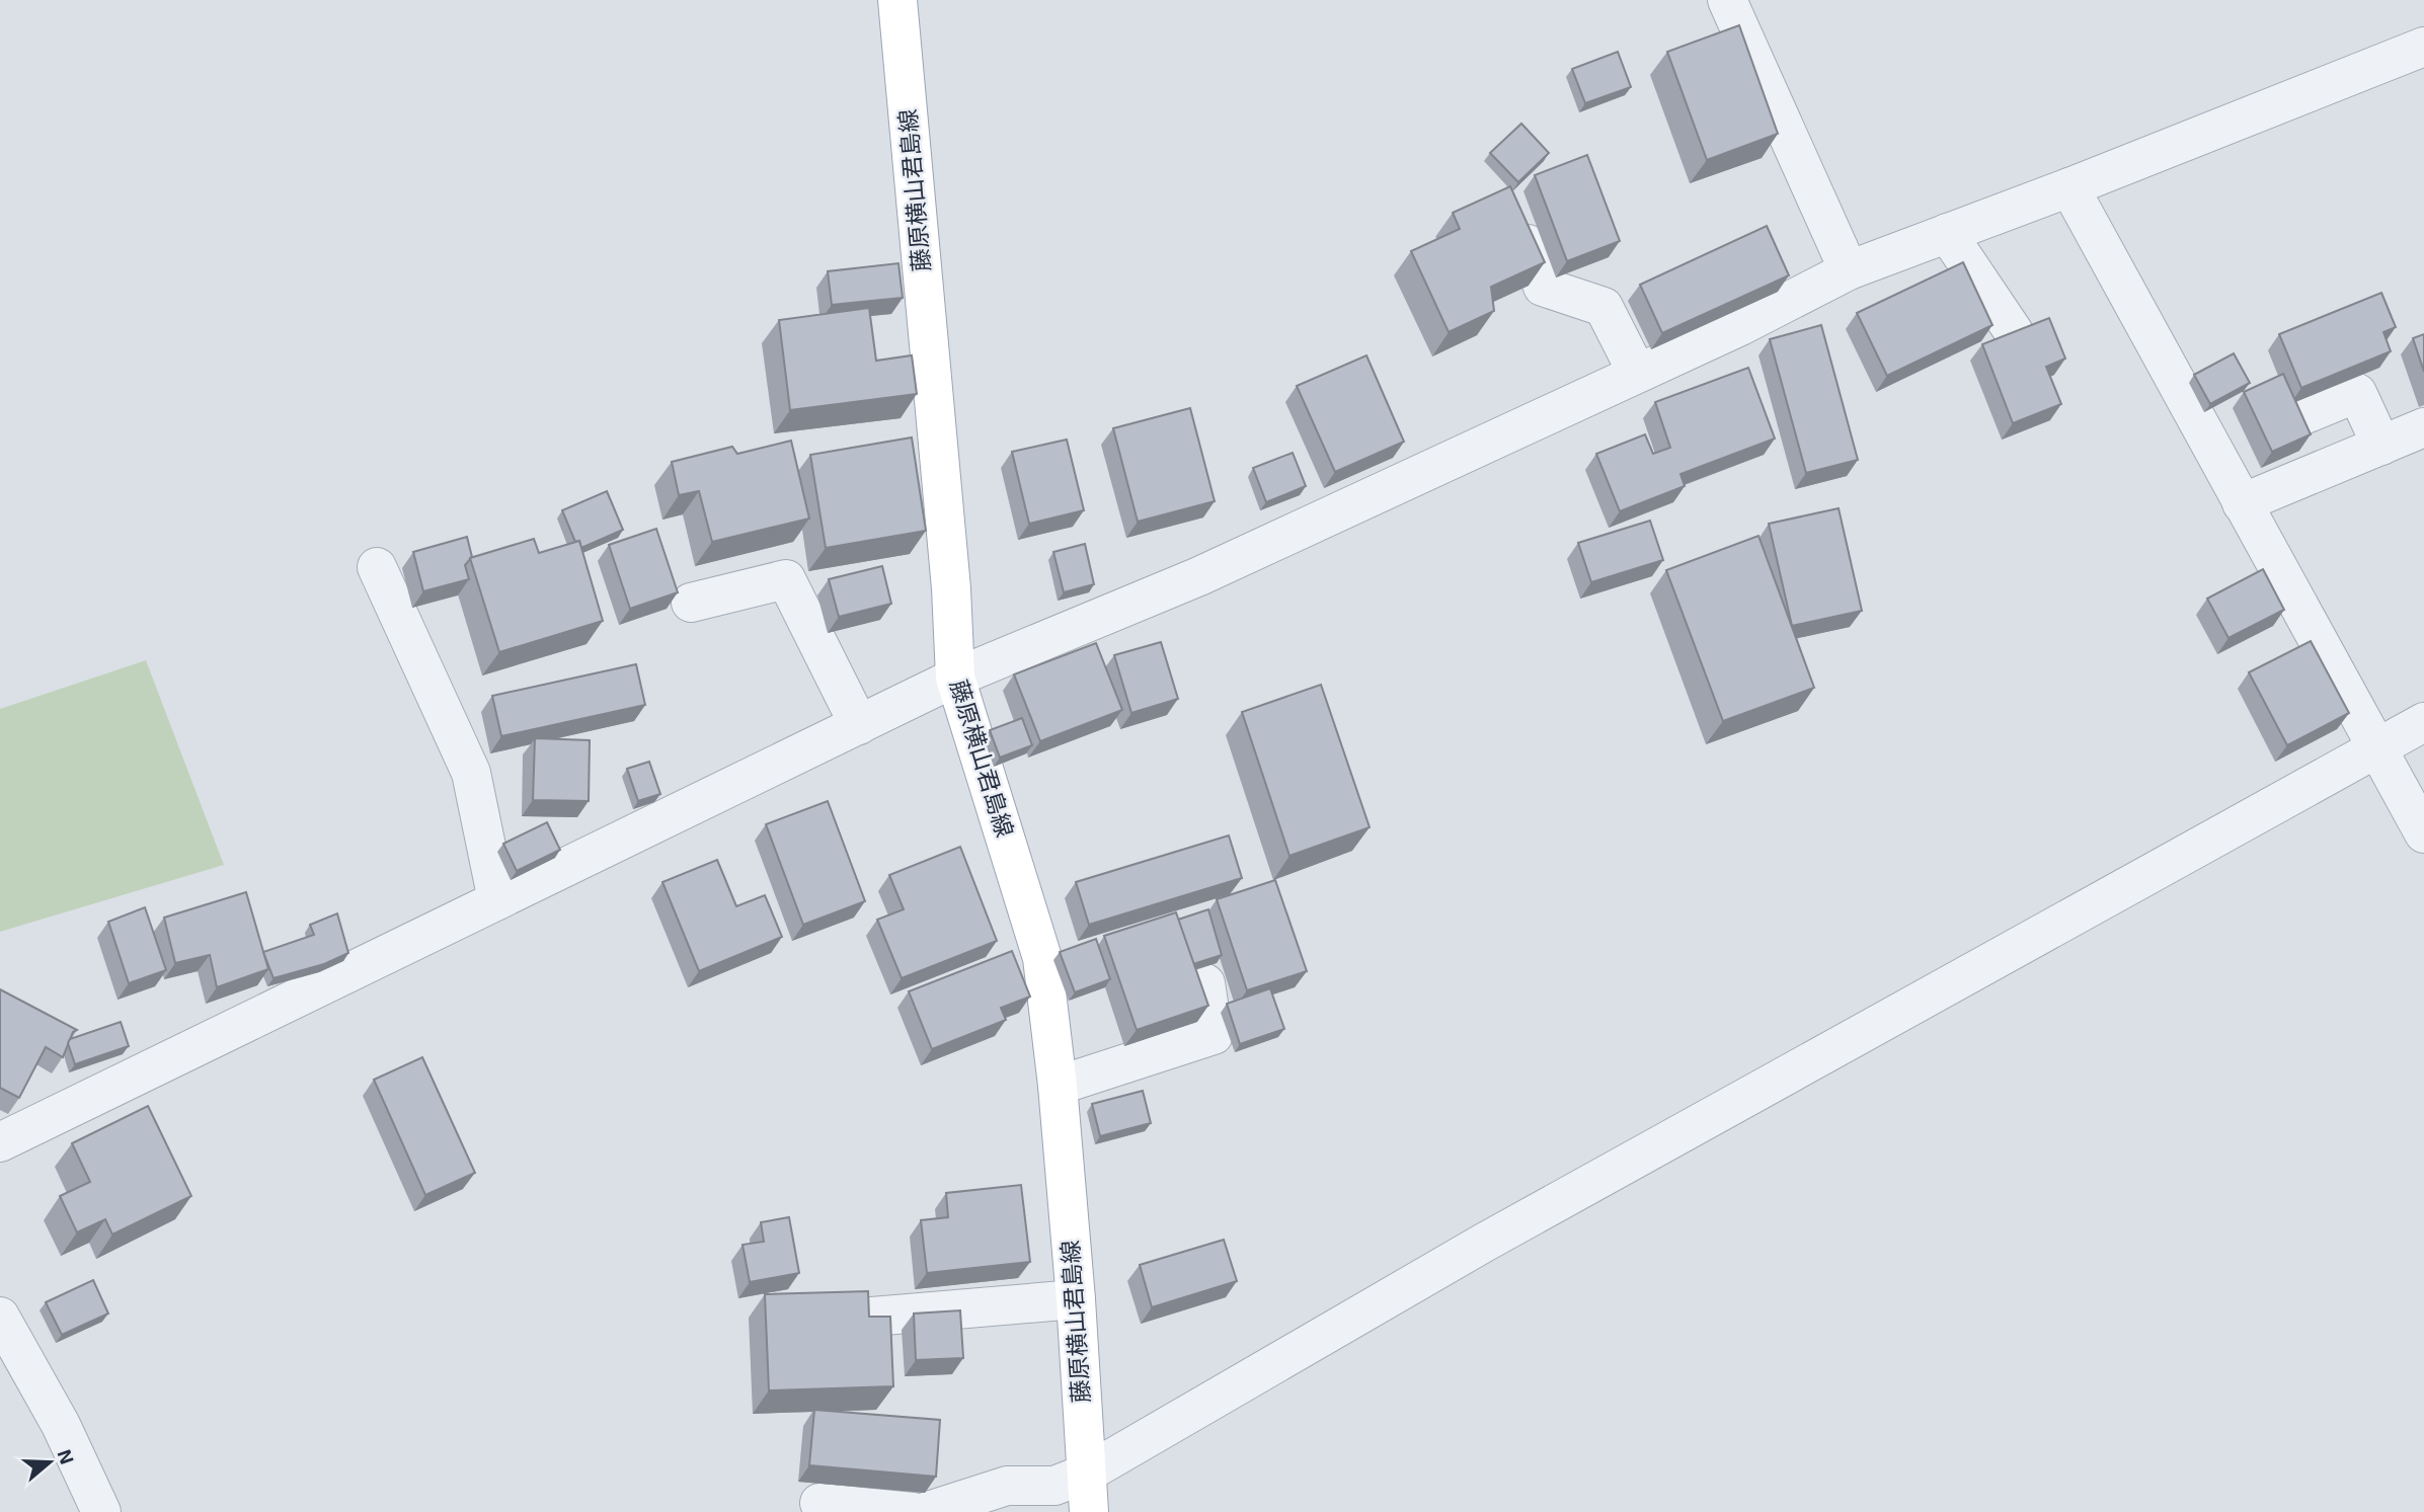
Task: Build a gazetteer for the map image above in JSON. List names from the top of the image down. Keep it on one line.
{"streets":{"main road":["藤原横山君島線"]},"north":"right"}
